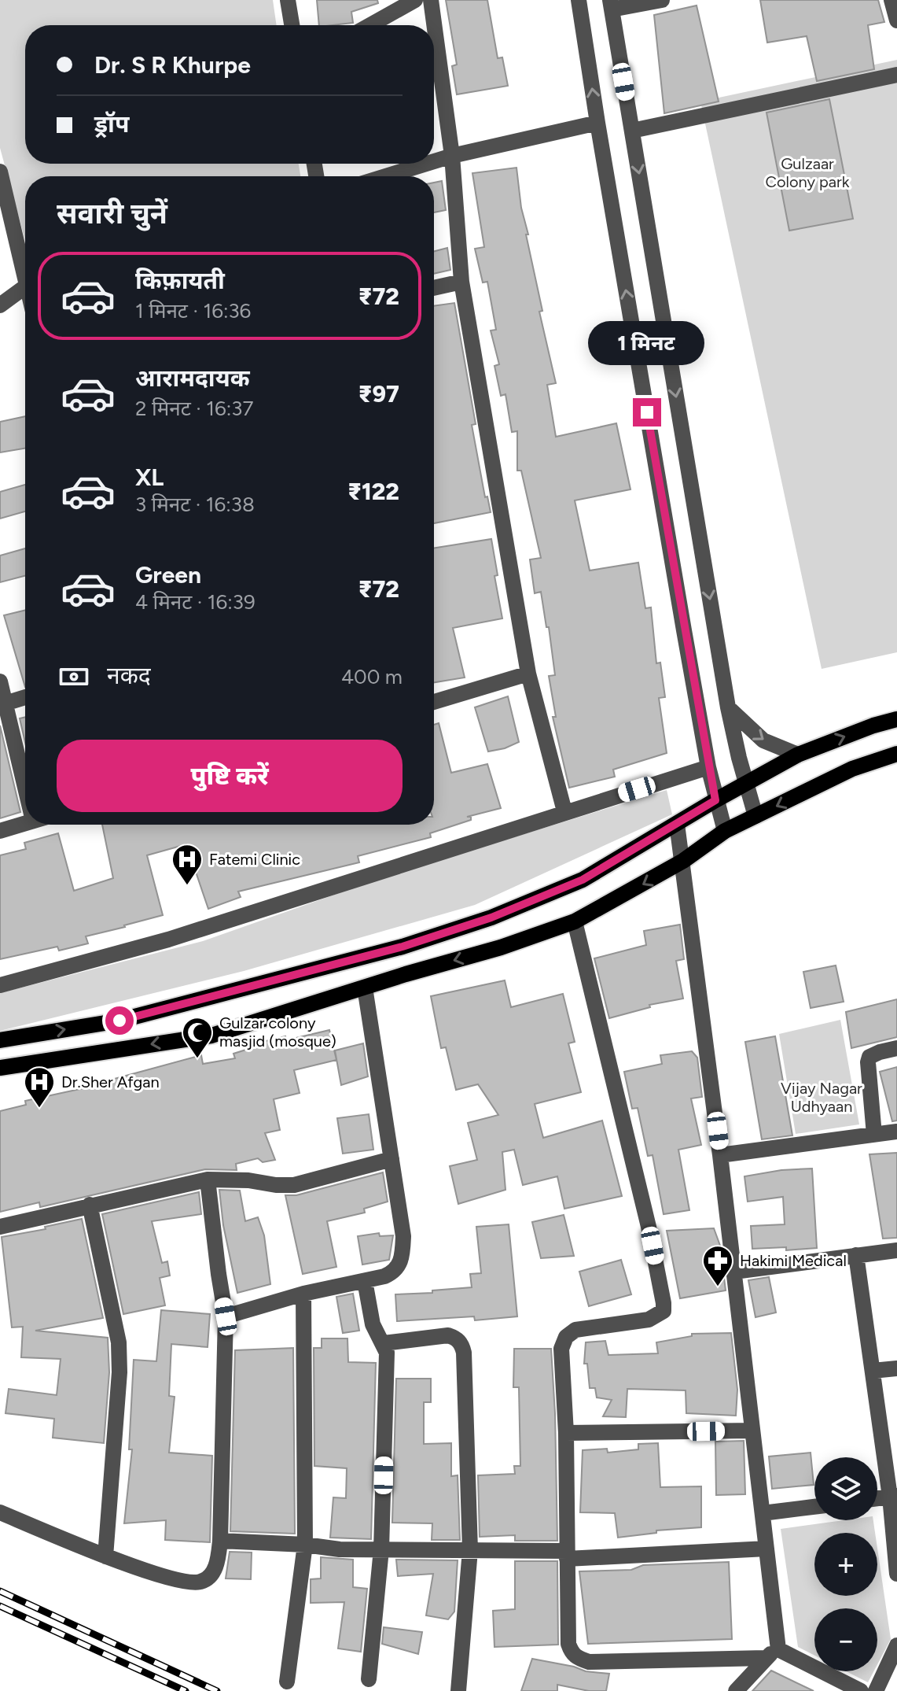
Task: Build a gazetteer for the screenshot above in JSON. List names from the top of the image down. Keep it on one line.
{"parks":["Gulzaar Colony park","Vijay Nagar Udhyaan"],"places":{"hospital":["Fatemi Clinic","Dr.Sher Afgan"],"mosque":["Gulzar colony masjid (mosque)"],"pharmacy":["Hakimi Medical"]},"page":{"banner":["Dr. S R Khurpe","ड्रॉप"],"heading":"सवारी चुनें","list":[{"name":"किफ़ायती","note":"1 मिनट · 16:36","value":"₹72"},{"name":"आरामदायक","note":"2 मिनट · 16:37","value":"₹97"},{"name":"XL","note":"3 मिनट · 16:38","value":"₹122"},{"name":"Green","note":"4 मिनट · 16:39","value":"₹72"}],"bubble":"1 मिनट","pay":["नकद","400 m"],"buttons":"पुष्टि करें","map_buttons":["+","−"]}}
